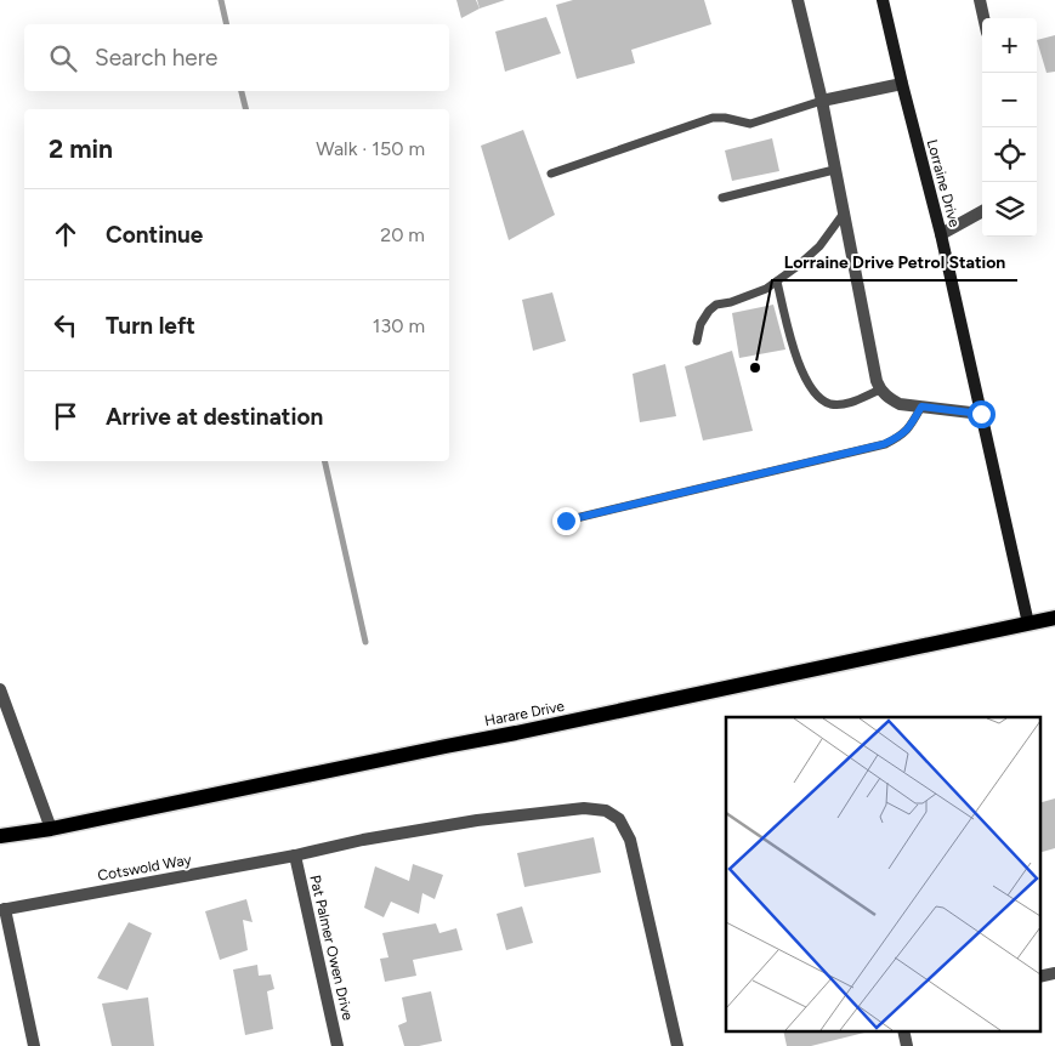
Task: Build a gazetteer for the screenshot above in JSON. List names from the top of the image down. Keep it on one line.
{"streets":{"main road":["Harare Drive"],"street":["Lorraine Drive","Cotswold Way","Pat Palmer Owen Drive"]},"crossings":[["Lorraine Drive","Harare Drive"],["Cotswold Way","Pat Palmer Owen Drive"]],"places":["Lorraine Drive Petrol Station"],"page":{"map_buttons":["+","−"],"search":"Search here","heading":["2 min","Walk · 150 m"],"list":[["Continue","20 m"],["Turn left","130 m"],"Arrive at destination"]}}
